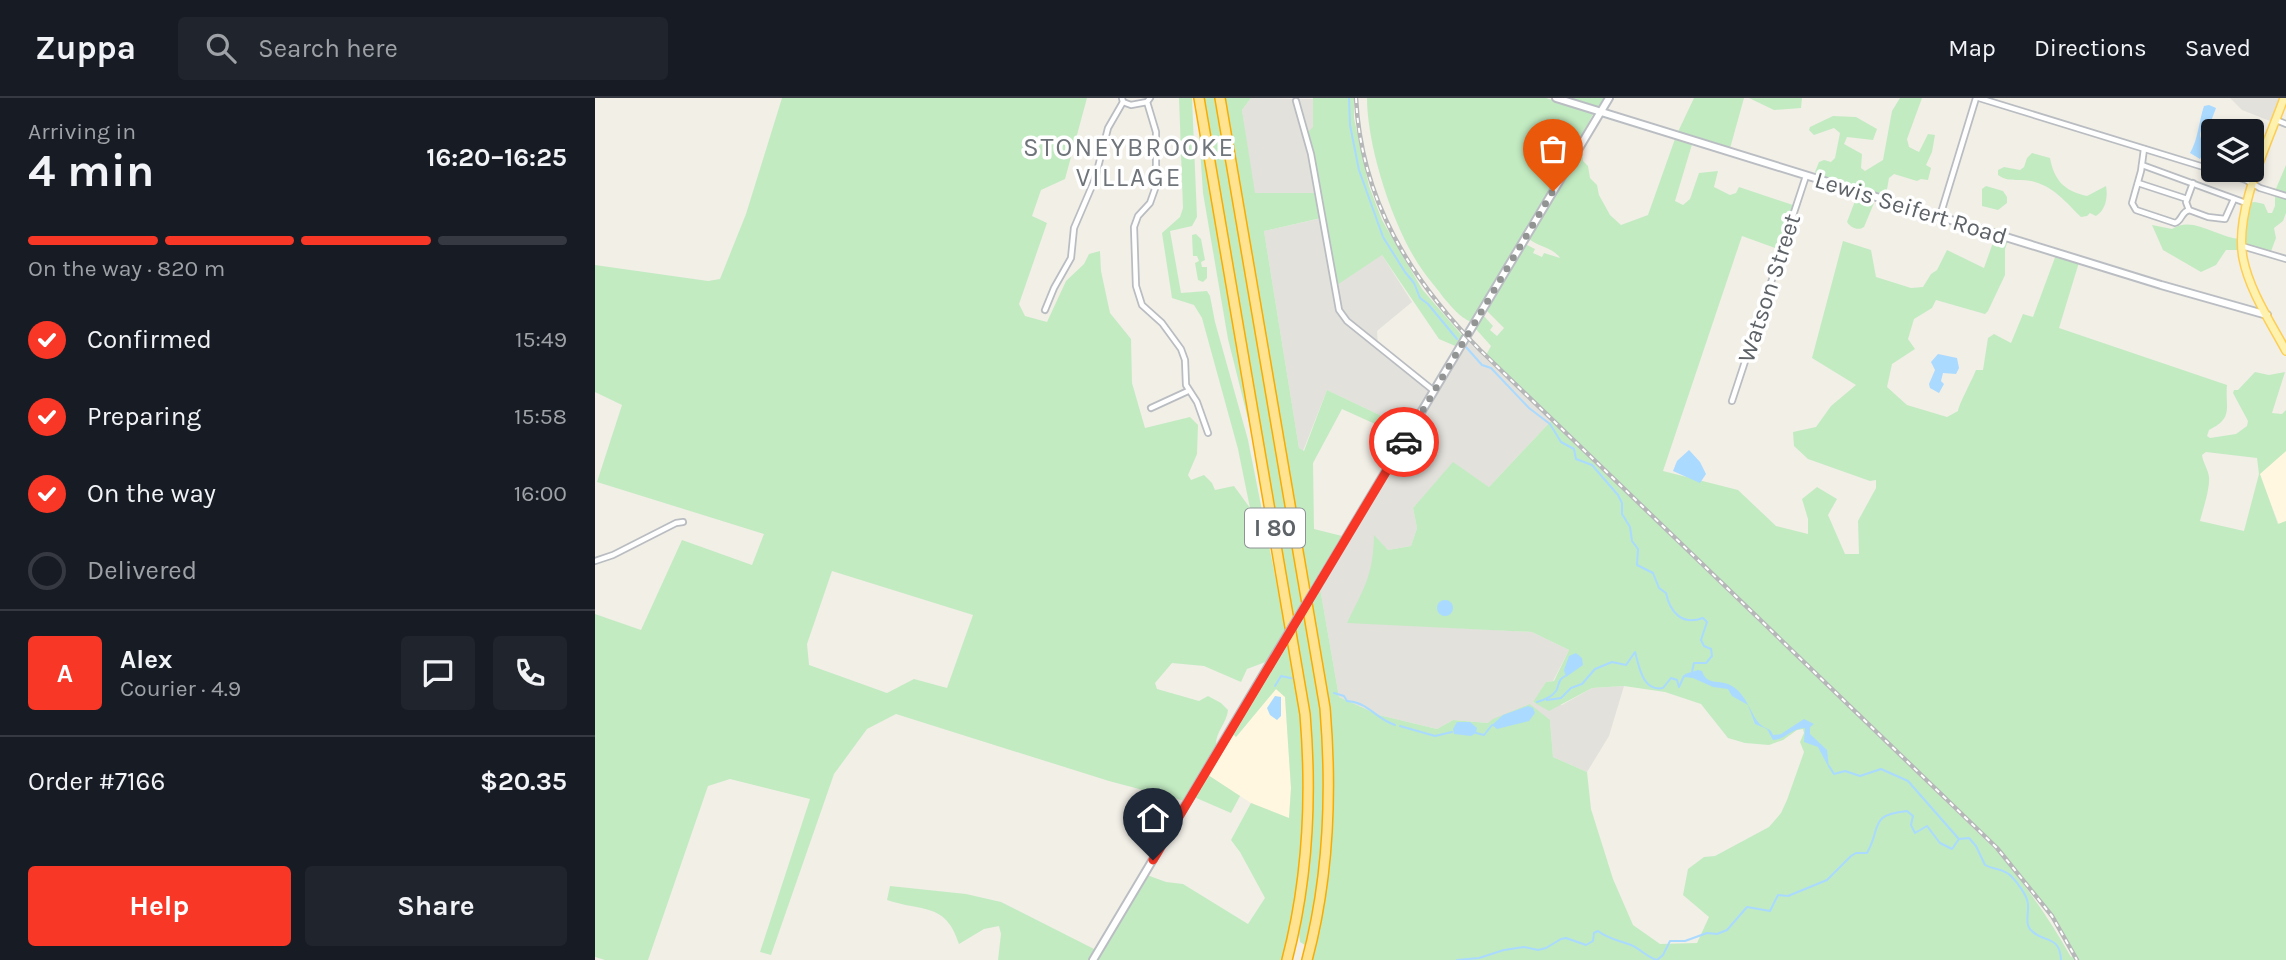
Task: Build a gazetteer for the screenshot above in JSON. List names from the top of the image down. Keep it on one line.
{"streets":{"highway":["I 80"],"main road":["Lewis Seifert Road"],"street":["Watson Street"]},"crossings":[["Lewis Seifert Road","Watson Street"]],"districts":["STONEYBROOKE VILLAGE"],"page":{"header":"Zuppa","search":"Search here","nav":["Map","Directions","Saved"],"heading":["4 min","Arriving in","16:20–16:25"],"panel":["Alex","Courier · 4.9","Order #7166","$20.35"],"bar":"On the way · 820 m","list":[["Confirmed","15:49"],["Preparing","15:58"],["On the way","16:00"],"Delivered"],"round":"A","buttons":["Help","Share"]}}
